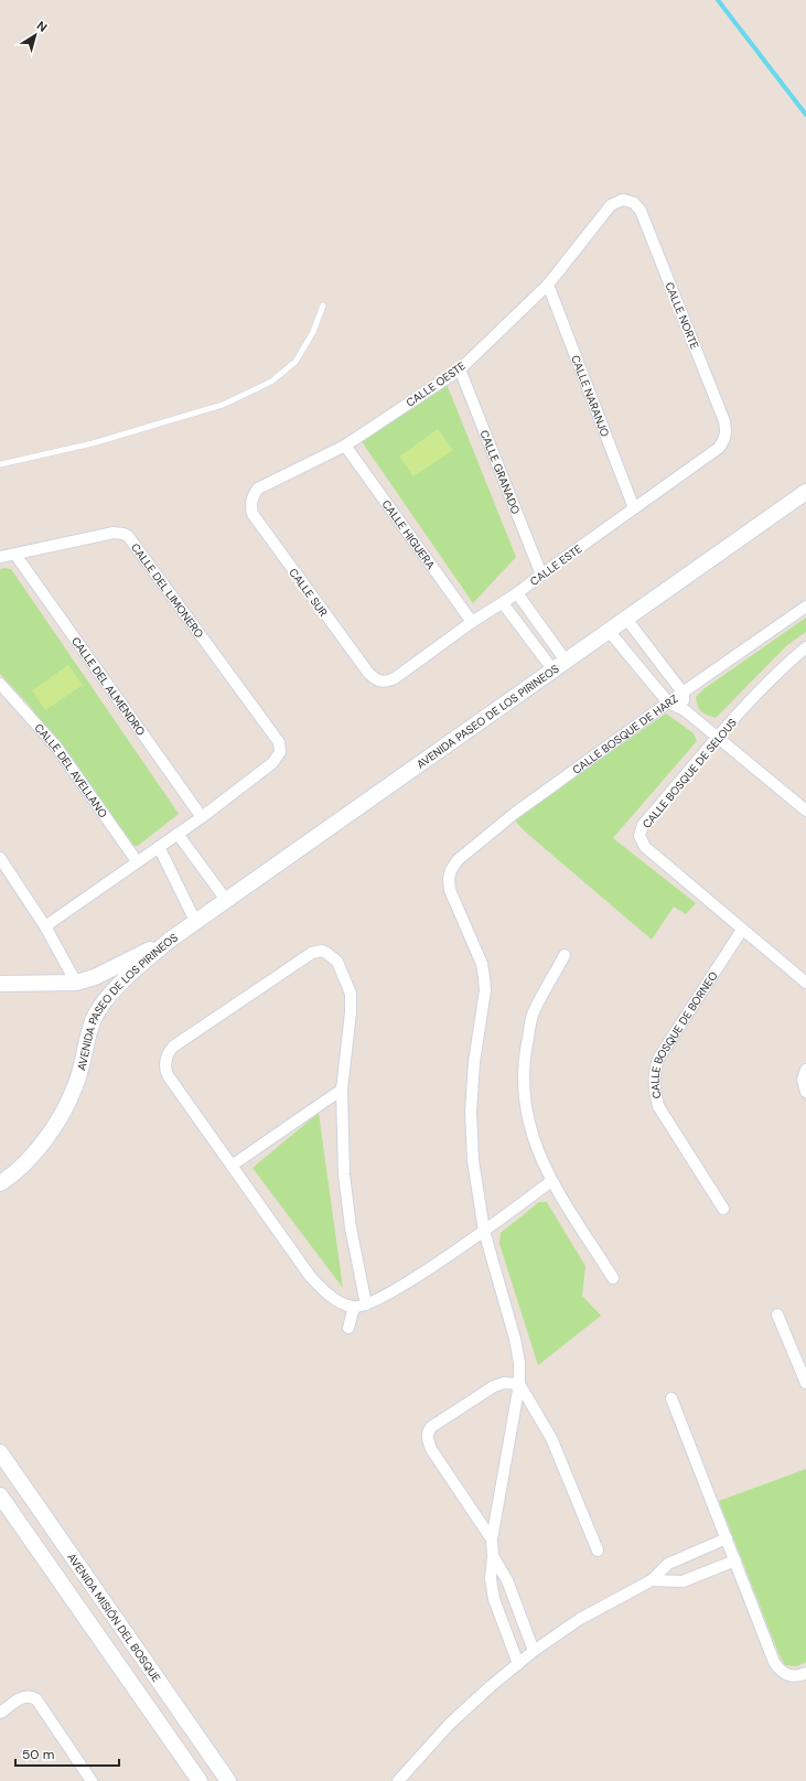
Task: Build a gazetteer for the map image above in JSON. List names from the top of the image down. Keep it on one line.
{"streets":{"street":["CALLE NORTE","CALLE OESTE","CALLE NARANJO","CALLE GRANADO","CALLE HIGUERA","CALLE ESTE","CALLE DEL LIMONERO","CALLE SUR","CALLE DEL ALMENDRO","AVENIDA PASEO DE LOS PIRINEOS","CALLE BOSQUE DE HARZ","CALLE DEL AVELLANO","CALLE BOSQUE DE SELOUS","CALLE BOSQUE DE BORNEO","AVENIDA MISIÓN DEL BOSQUE"]},"crossings":[["CALLE NORTE","CALLE OESTE"],["CALLE NORTE","CALLE ESTE"],["CALLE OESTE","CALLE NARANJO"],["CALLE OESTE","CALLE GRANADO"],["CALLE OESTE","CALLE HIGUERA"],["CALLE OESTE","CALLE SUR"],["CALLE NARANJO","CALLE ESTE"],["CALLE GRANADO","CALLE ESTE"],["CALLE HIGUERA","CALLE ESTE"],["CALLE ESTE","CALLE SUR"],["CALLE DEL LIMONERO","CALLE DEL ALMENDRO"],["CALLE BOSQUE DE SELOUS","CALLE BOSQUE DE BORNEO"]],"scale_bar":"50 m","north":"top right"}
